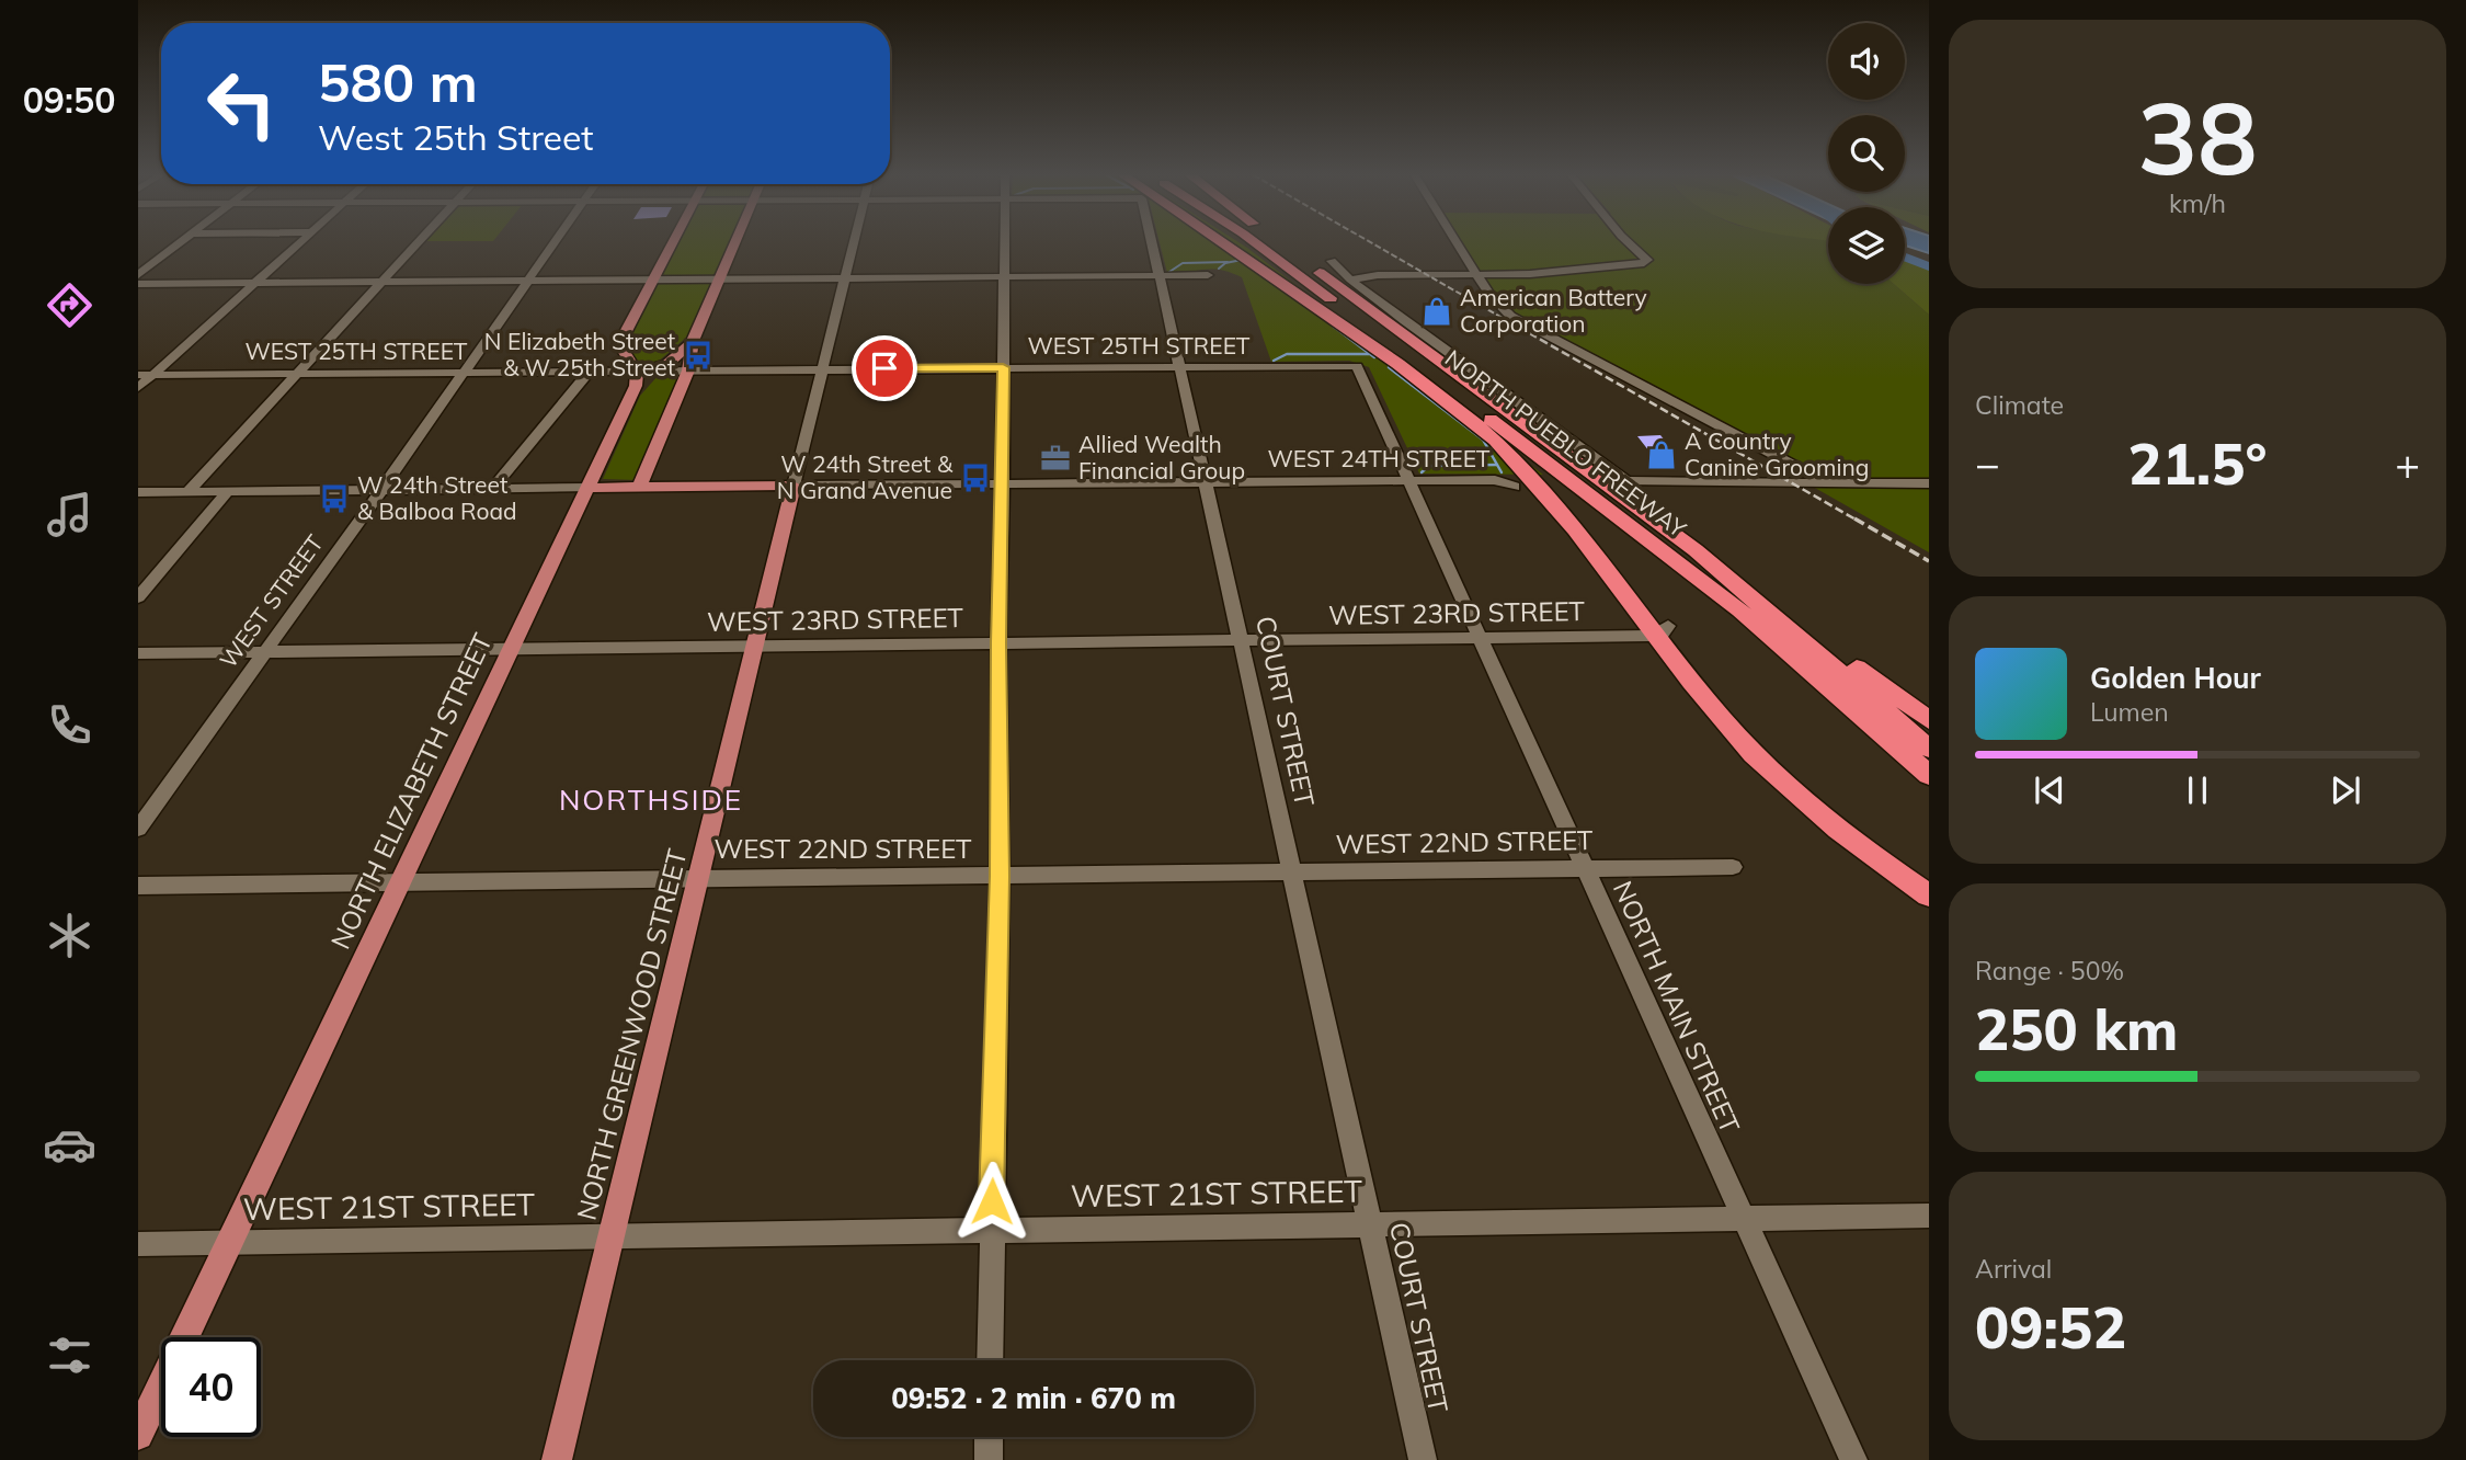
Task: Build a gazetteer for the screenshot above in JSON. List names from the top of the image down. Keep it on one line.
{"streets":{"highway":["NORTH PUEBLO FREEWAY"],"main road":["WEST 24TH STREET","NORTH ELIZABETH STREET","NORTH GREENWOOD STREET"],"street":["WEST 25TH STREET","WEST STREET","WEST 23RD STREET","COURT STREET","WEST 22ND STREET","NORTH MAIN STREET","WEST 21ST STREET"]},"crossings":[["WEST 25TH STREET","WEST STREET"],["WEST 25TH STREET","COURT STREET"],["WEST 25TH STREET","NORTH ELIZABETH STREET"],["WEST 25TH STREET","NORTH MAIN STREET"],["WEST 25TH STREET","NORTH GREENWOOD STREET"],["WEST 24TH STREET","WEST STREET"],["WEST 24TH STREET","COURT STREET"],["WEST 24TH STREET","NORTH ELIZABETH STREET"],["WEST 24TH STREET","NORTH MAIN STREET"],["WEST 24TH STREET","NORTH GREENWOOD STREET"],["WEST STREET","WEST 23RD STREET"],["WEST 23RD STREET","COURT STREET"],["WEST 23RD STREET","NORTH ELIZABETH STREET"],["WEST 23RD STREET","NORTH MAIN STREET"],["WEST 23RD STREET","NORTH GREENWOOD STREET"],["COURT STREET","WEST 22ND STREET"],["COURT STREET","WEST 21ST STREET"],["NORTH ELIZABETH STREET","WEST 22ND STREET"],["NORTH ELIZABETH STREET","WEST 21ST STREET"],["WEST 22ND STREET","NORTH MAIN STREET"],["WEST 22ND STREET","NORTH GREENWOOD STREET"],["NORTH MAIN STREET","WEST 21ST STREET"],["NORTH GREENWOOD STREET","WEST 21ST STREET"]],"districts":["NORTHSIDE"],"places":{"shop":["American Battery Corporation","A Country Canine Grooming"],"bus stop":["N Elizabeth Street & W 25th Street","W 24th Street & N Grand Avenue","W 24th Street & Balboa Road"],"office":["Allied Wealth Financial Group"]},"page":{"tabs":"09:50","tile":[["38","km/h"],"Climate",["Range · 50%","250 km"],["Arrival","09:52"]],"turn":["580 m","West 25th Street"],"heat":["−","21.5°","+"],"song":["Golden Hour","Lumen"],"limit":"40","trip":"09:52 · 2 min · 670 m"}}
